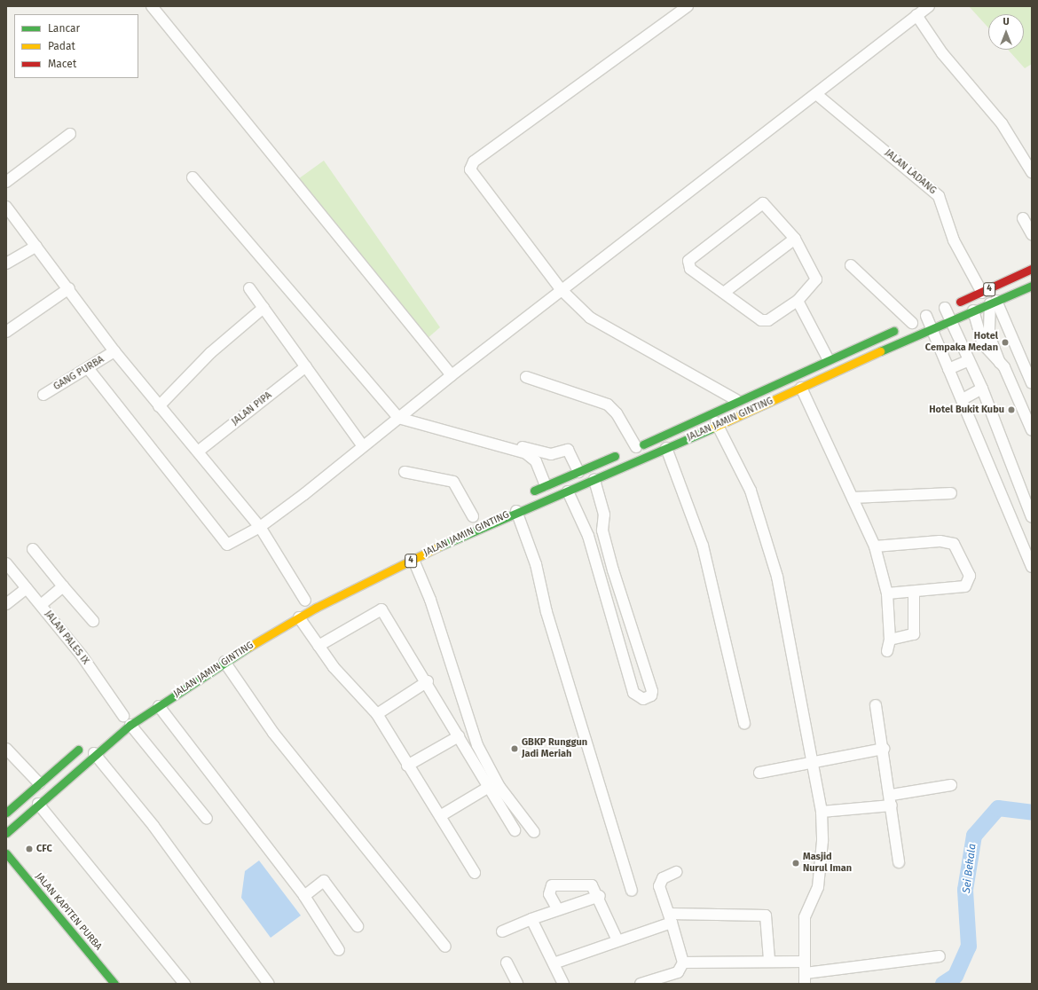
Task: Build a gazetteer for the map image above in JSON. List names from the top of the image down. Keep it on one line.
{"streets":{"main road":["4","JALAN JAMIN GINTING","JALAN KAPITEN PURBA"],"street":["JALAN LADANG","GANG PURBA","JALAN PIPA","JALAN PALES IX"]},"crossings":[["JALAN LADANG","JALAN JAMIN GINTING"]],"water":["Sei Bekala"],"places":["Hotel Cempaka Medan","Hotel Bukit Kubu","GBKP Runggun Jadi Meriah","CFC","Masjid Nurul Iman"],"legend":["Lancar","Padat","Macet"],"north":"top"}
